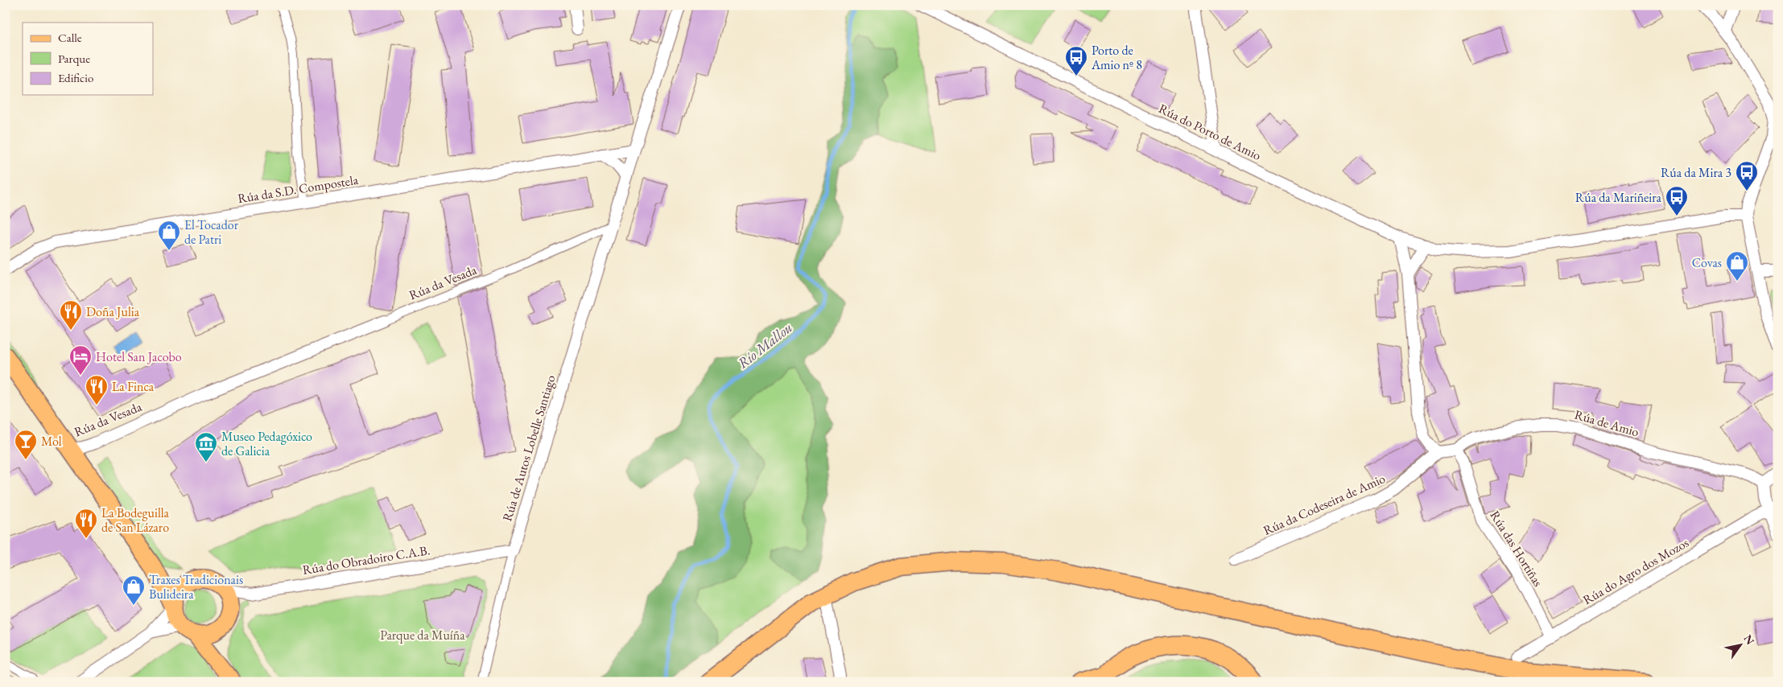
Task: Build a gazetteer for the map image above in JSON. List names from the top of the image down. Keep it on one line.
{"streets":{"street":["Rúa do Porto de Amio","Rúa da S.D. Compostela","Rúa da Vesada","Rúa de Amio","Rúa de Autos Lobelle Santiago","Rúa da Codeseira de Amio","Rúa das Hortiñas","Rúa do Obradoiro C.A.B.","Rúa do Agro dos Mozos"]},"crossings":[["Rúa da Vesada","Rúa de Autos Lobelle Santiago"],["Rúa de Amio","Rúa da Codeseira de Amio"],["Rúa de Amio","Rúa das Hortiñas"],["Rúa de Autos Lobelle Santiago","Rúa do Obradoiro C.A.B."],["Rúa das Hortiñas","Rúa do Agro dos Mozos"]],"water":["Río Mallou"],"parks":["Parque da Muíña"],"places":{"bus stop":["Porto de Amio nº 8","Rúa da Mira 3","Rúa da Mariñeira"],"shop":["El Tocador de Patri","Covas","Traxes Tradicionais Bulideira"],"restaurant":["Doña Julia","La Finca","La Bodeguilla de San Lázaro"],"hotel":["Hotel San Jacobo"],"bar":["Mol"],"museum":["Museo Pedagóxico de Galicia"]},"legend":["Calle","Parque","Edificio"],"north":"top right"}
